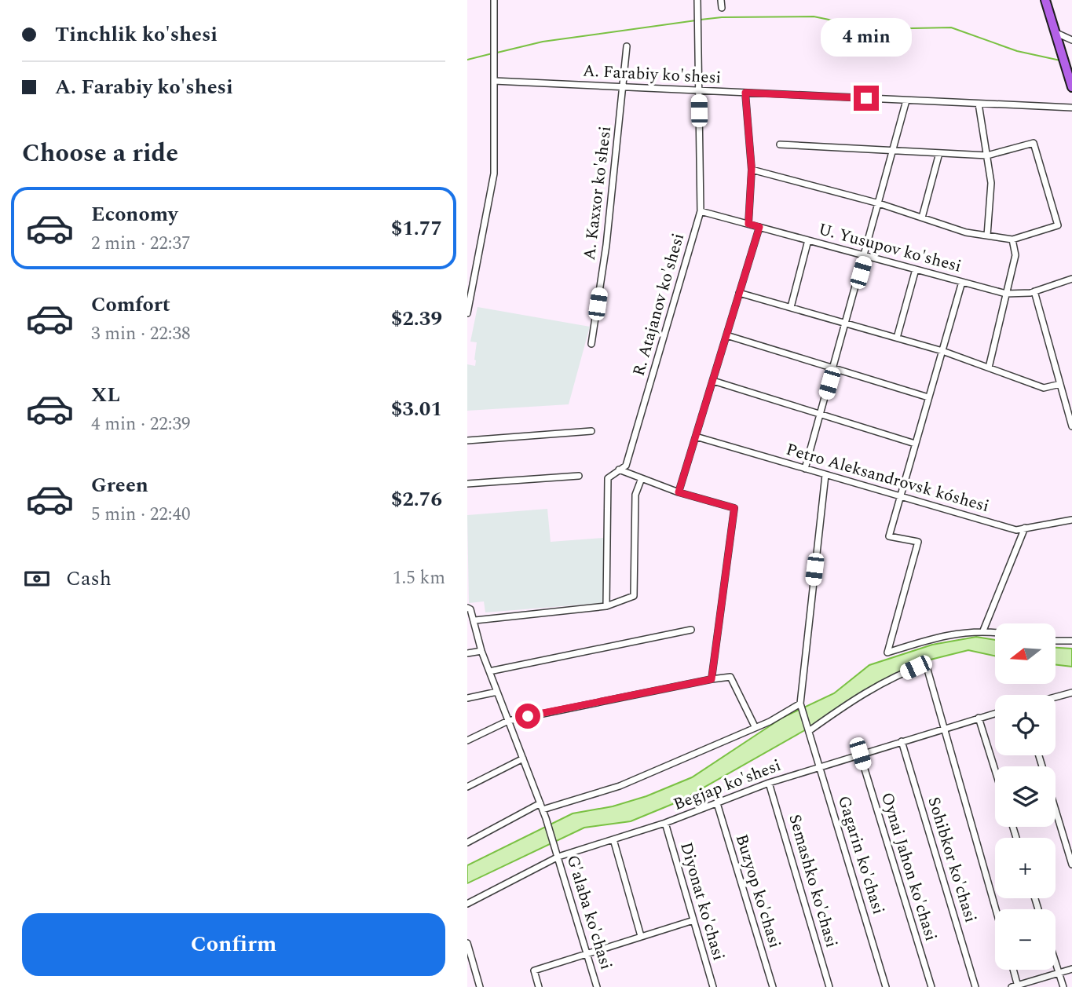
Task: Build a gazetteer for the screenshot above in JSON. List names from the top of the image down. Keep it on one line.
{"streets":{"street":["A. Farabiy ko'shesi","A. Kaxxor ko'shesi","U. Yusupov ko'shesi","R. Atajanov ko'shesi","Petro Aleksandrovsk kóshesi","Begjap ko'shesi","Gagarin ko'chasi","Sohibkor ko'chasi","Oynai Jahon ko'chasi","Semashko ko'chasi","Buzyop ko'chasi","Diyonat ko'chasi","G'alaba ko'chasi"]},"crossings":[["A. Farabiy ko'shesi","A. Kaxxor ko'shesi"],["A. Farabiy ko'shesi","R. Atajanov ko'shesi"],["U. Yusupov ko'shesi","R. Atajanov ko'shesi"],["Begjap ko'shesi","Gagarin ko'chasi"],["Begjap ko'shesi","Sohibkor ko'chasi"],["Begjap ko'shesi","Oynai Jahon ko'chasi"],["Begjap ko'shesi","Semashko ko'chasi"],["Begjap ko'shesi","Buzyop ko'chasi"],["Begjap ko'shesi","Diyonat ko'chasi"],["Begjap ko'shesi","G'alaba ko'chasi"]],"north":"left","page":{"banner":["Tinchlik ko'shesi","A. Farabiy ko'shesi"],"bubble":"4 min","heading":"Choose a ride","list":[{"name":"Economy","note":"2 min · 22:37","value":"$1.77"},{"name":"Comfort","note":"3 min · 22:38","value":"$2.39"},{"name":"XL","note":"4 min · 22:39","value":"$3.01"},{"name":"Green","note":"5 min · 22:40","value":"$2.76"}],"pay":["Cash","1.5 km"],"map_buttons":["+","−"],"buttons":"Confirm"}}
